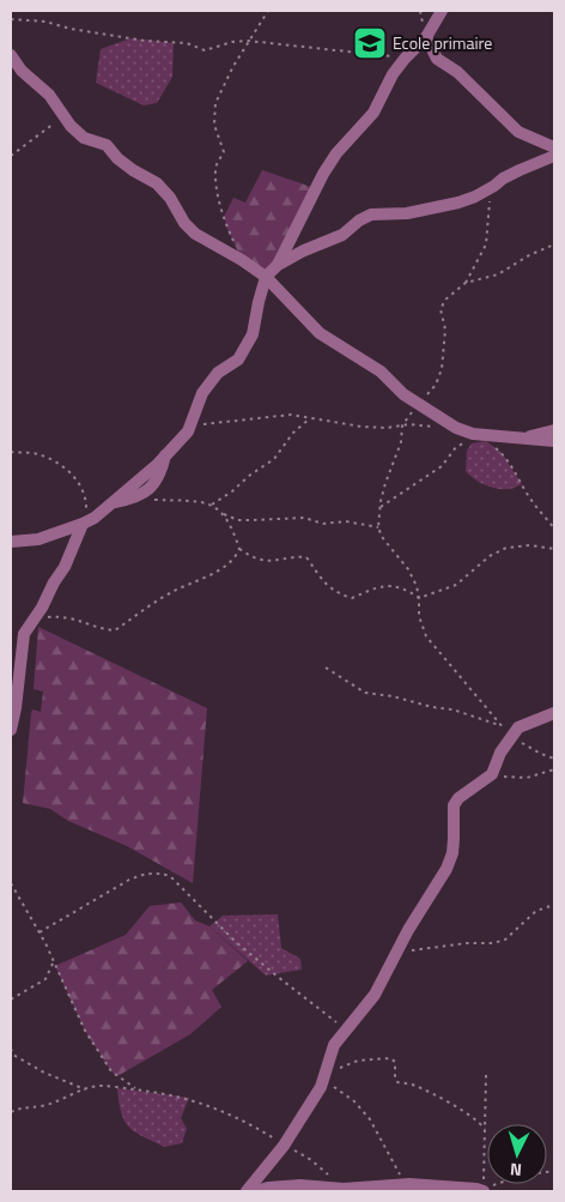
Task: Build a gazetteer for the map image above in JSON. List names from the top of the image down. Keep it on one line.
{"places":{"school or university":["Ecole primaire"]},"north":"bottom"}
